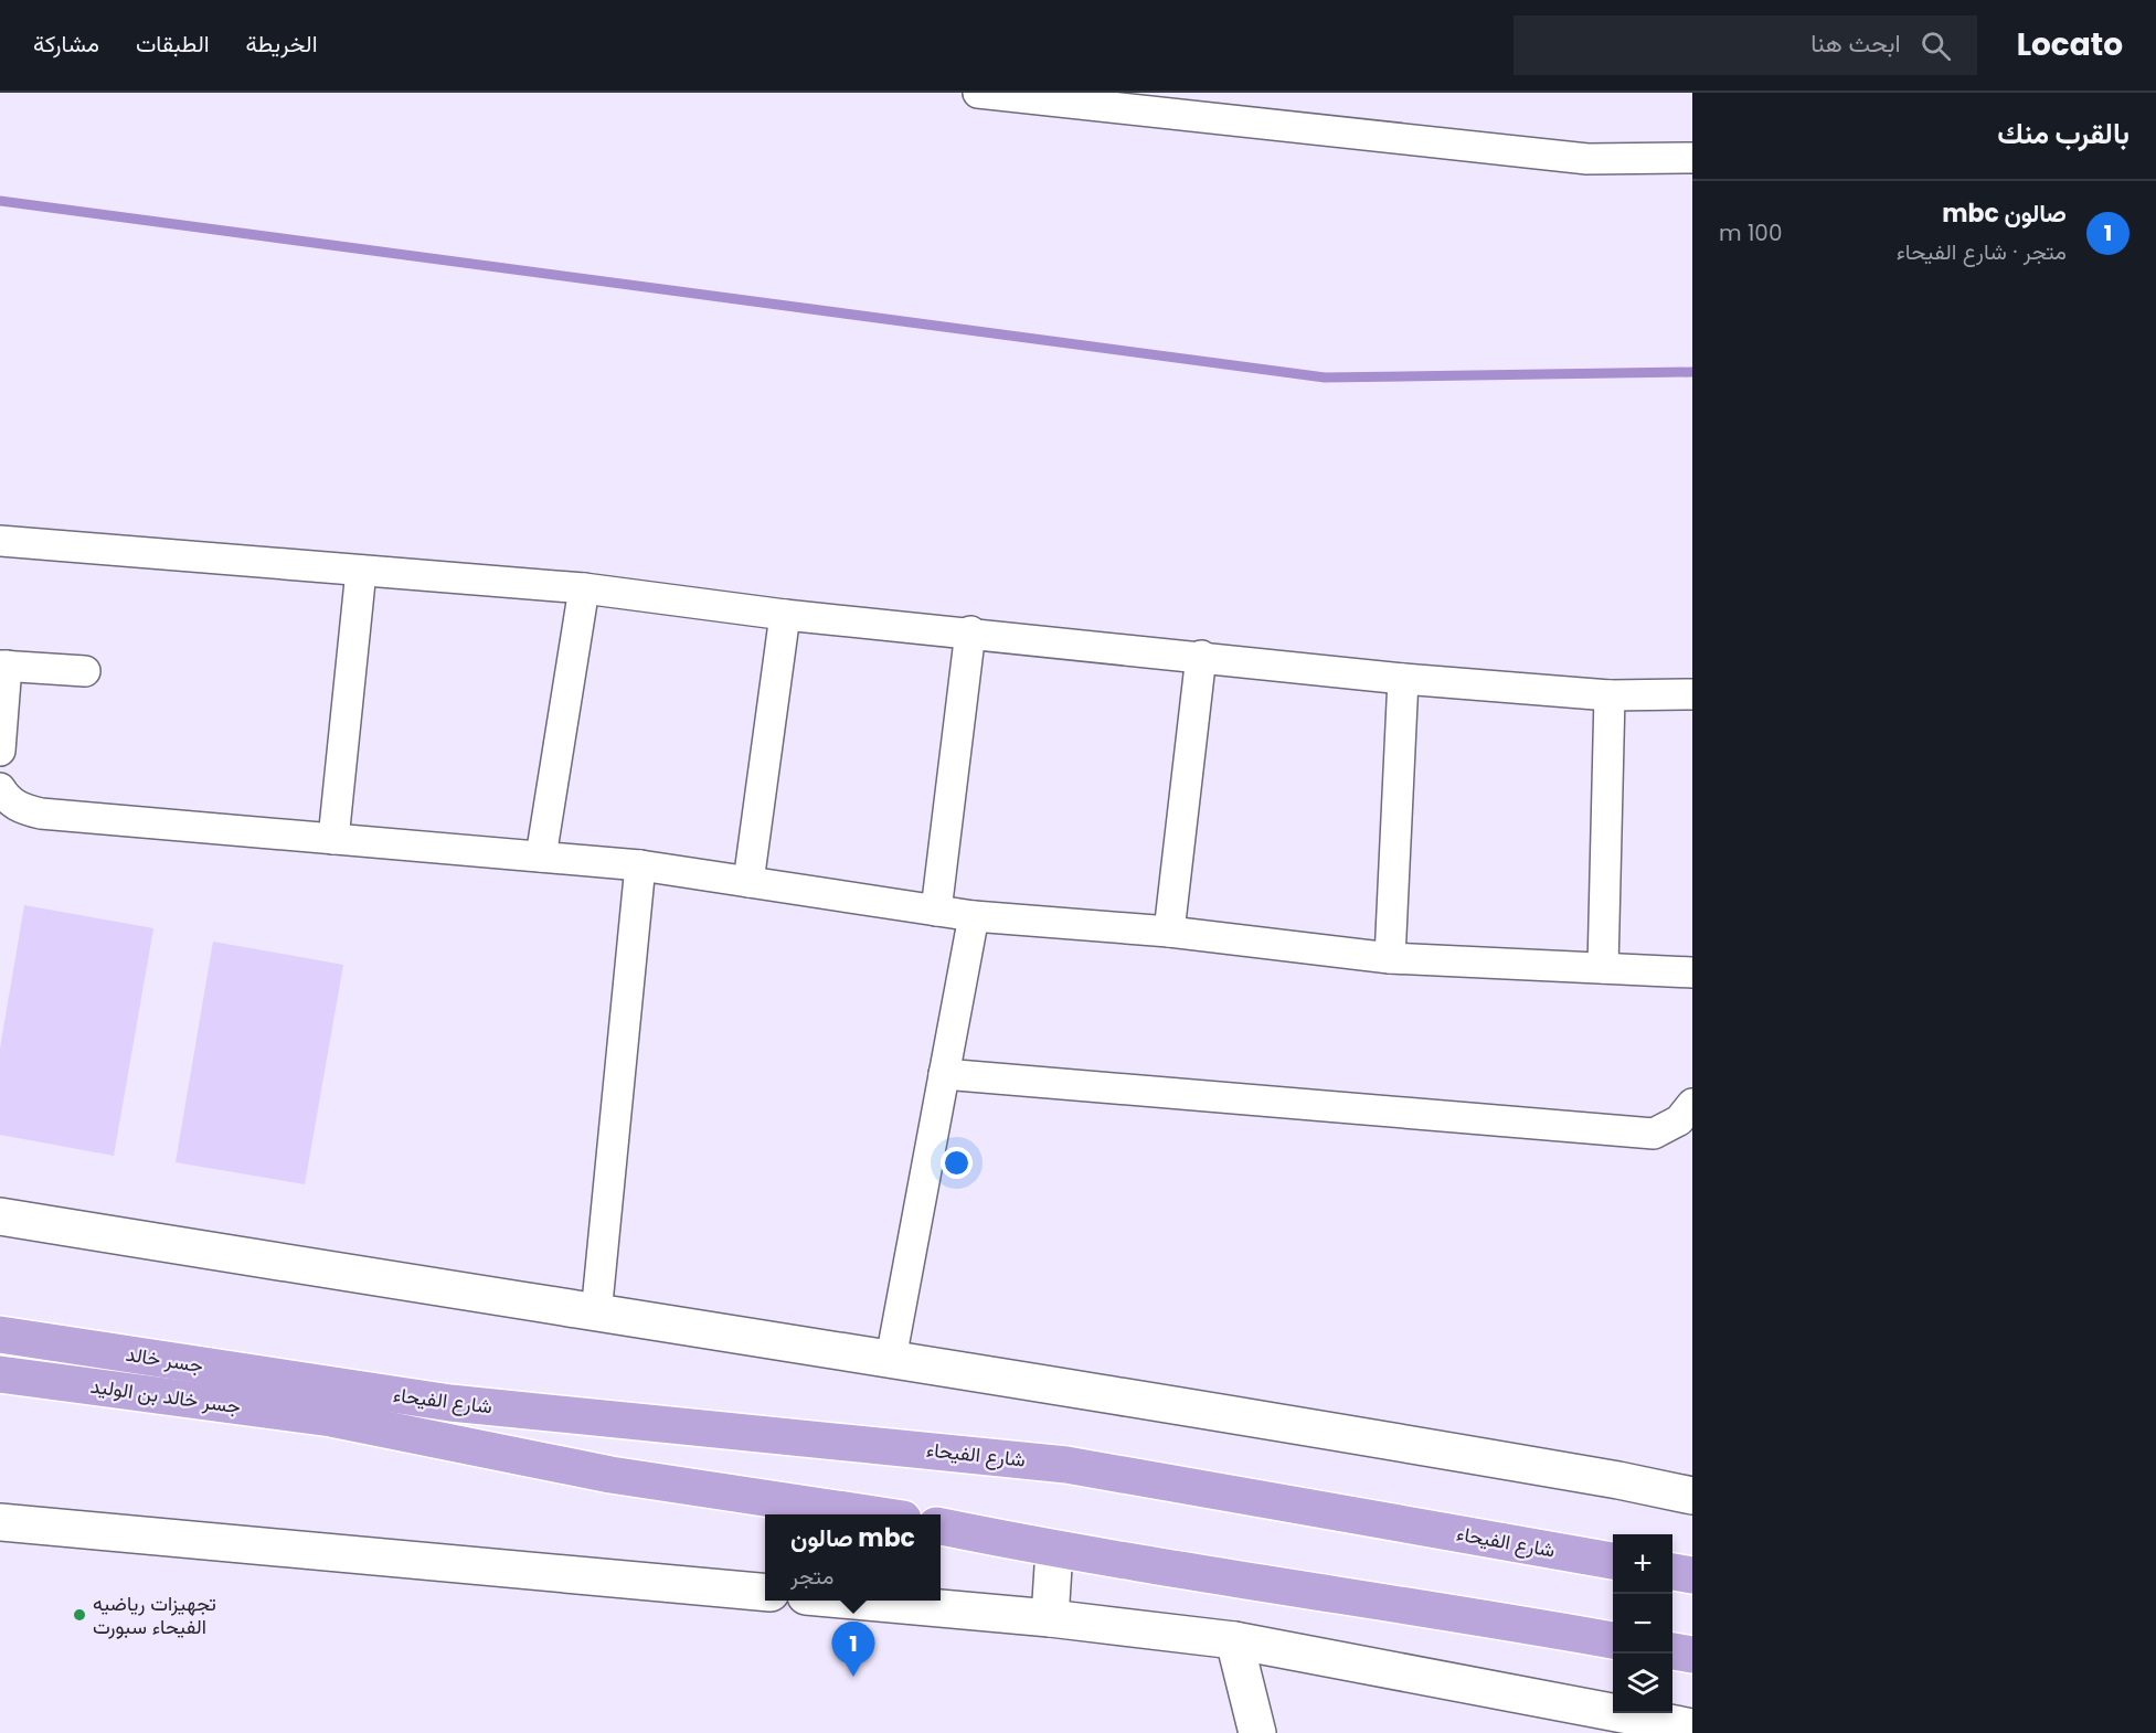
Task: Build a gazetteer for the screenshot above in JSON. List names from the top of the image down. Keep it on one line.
{"streets":{"highway":["جسر خالد","جسر خالد بن الوليد","شارع الفيحاء"]},"crossings":[["جسر خالد","جسر خالد بن الوليد"],["جسر خالد","شارع الفيحاء"],["جسر خالد بن الوليد","شارع الفيحاء"]],"places":["تجهيزات رياضيه الفيحاء سبورت"],"page":{"header":"Locato","search":"ابحث هنا","nav":["الخريطة","الطبقات","مشاركة"],"heading":"بالقرب منك","list":[{"mark":"1","name":"صالون mbc","note":"متجر · شارع الفيحاء","value":"100 m"}],"popup":["صالون mbc","متجر"],"map_buttons":["+","−"],"pins":"1"}}
